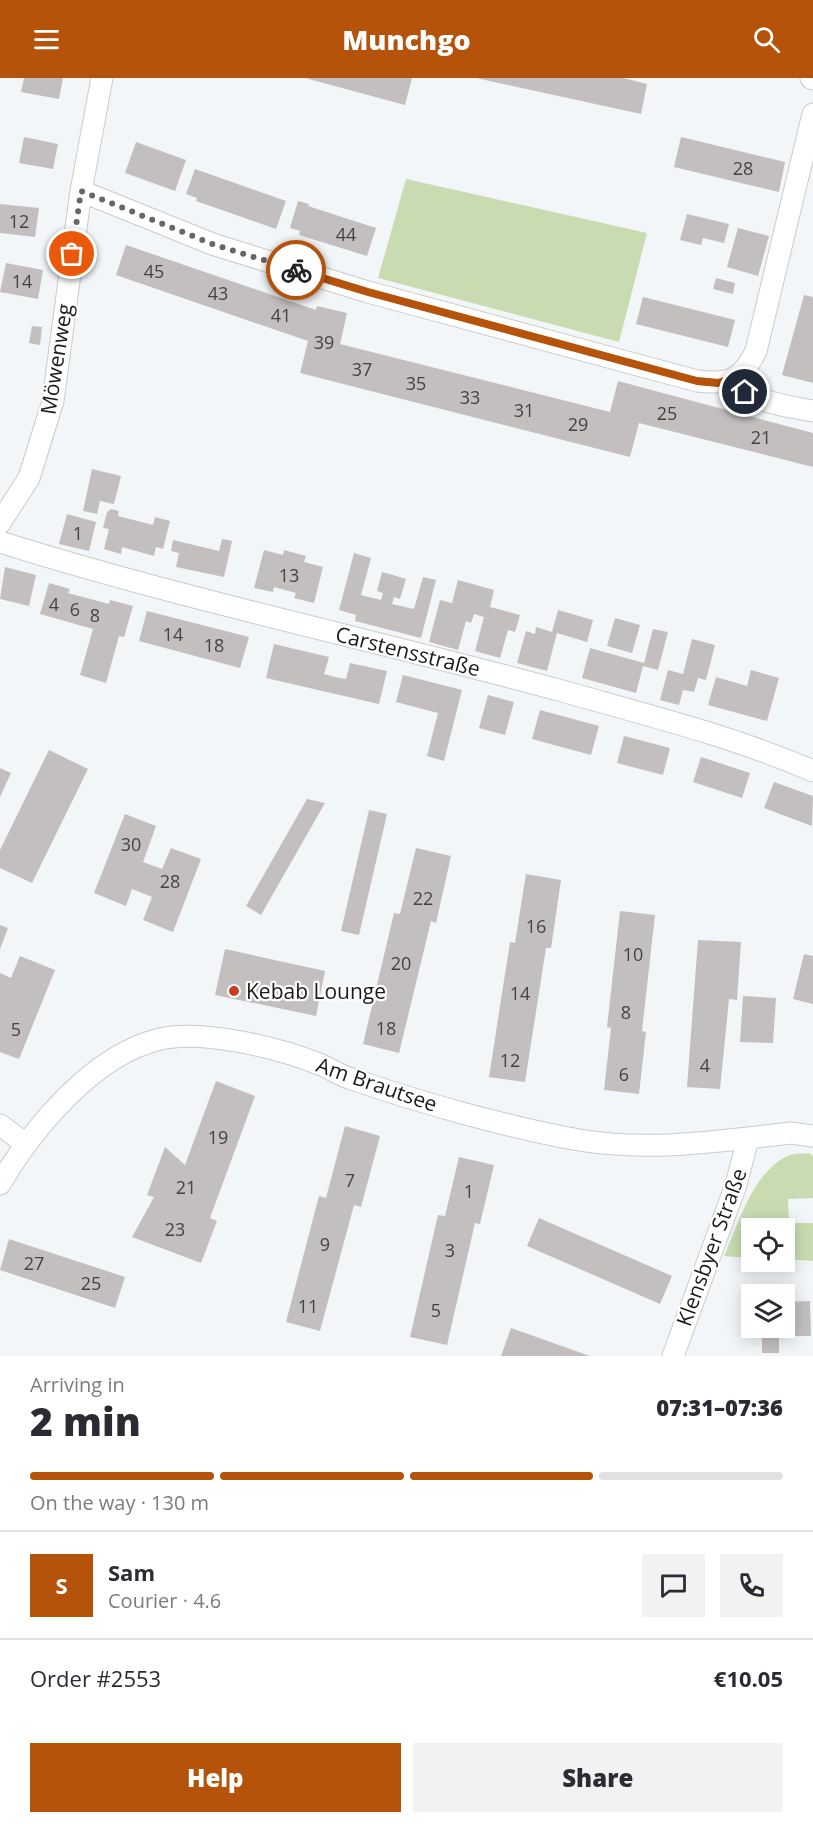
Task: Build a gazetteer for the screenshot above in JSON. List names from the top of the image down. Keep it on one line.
{"streets":{"street":["Möwenweg","Carstensstraße","Am Brautsee","Klensbyer Straße"]},"crossings":[["Am Brautsee","Klensbyer Straße"]],"places":["Kebab Lounge"],"house_numbers":["28","12","44","45","14","43","41","39","37","35","33","31","25","29","21","1","13","4","6","8","14","18","30","28","22","16","10","20","14","8","18","5","12","4","6","19","7","21","1","23","9","3","27","25","11","5"],"page":{"header":"Munchgo","heading":["2 min","Arriving in","07:31–07:36"],"panel":["Sam","Courier · 4.6","Order #2553","€10.05"],"bar":"On the way · 130 m","round":"S","buttons":["Help","Share"]}}
